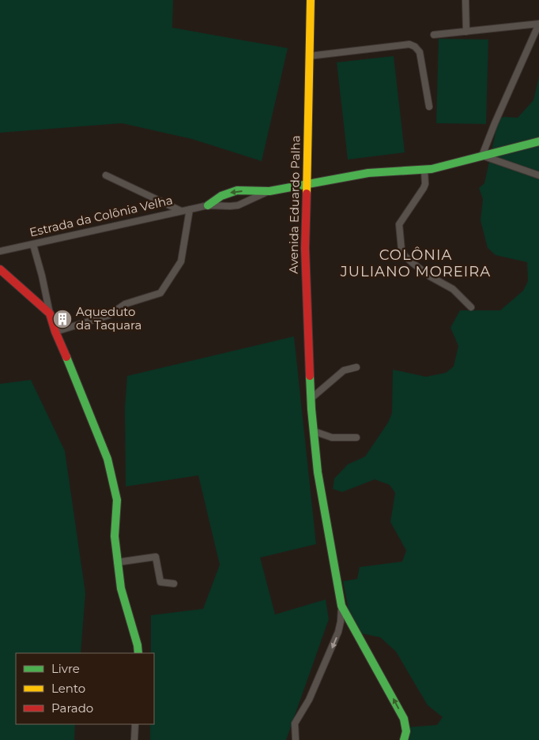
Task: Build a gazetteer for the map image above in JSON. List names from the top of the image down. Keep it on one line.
{"streets":{"street":["Avenida Eduardo Palha","Estrada da Colônia Velha"]},"crossings":[["Avenida Eduardo Palha","Estrada da Colônia Velha"]],"districts":["COLÔNIA JULIANO MOREIRA"],"places":{"building":["Aqueduto da Taquara"]},"legend":["Livre","Lento","Parado"]}
